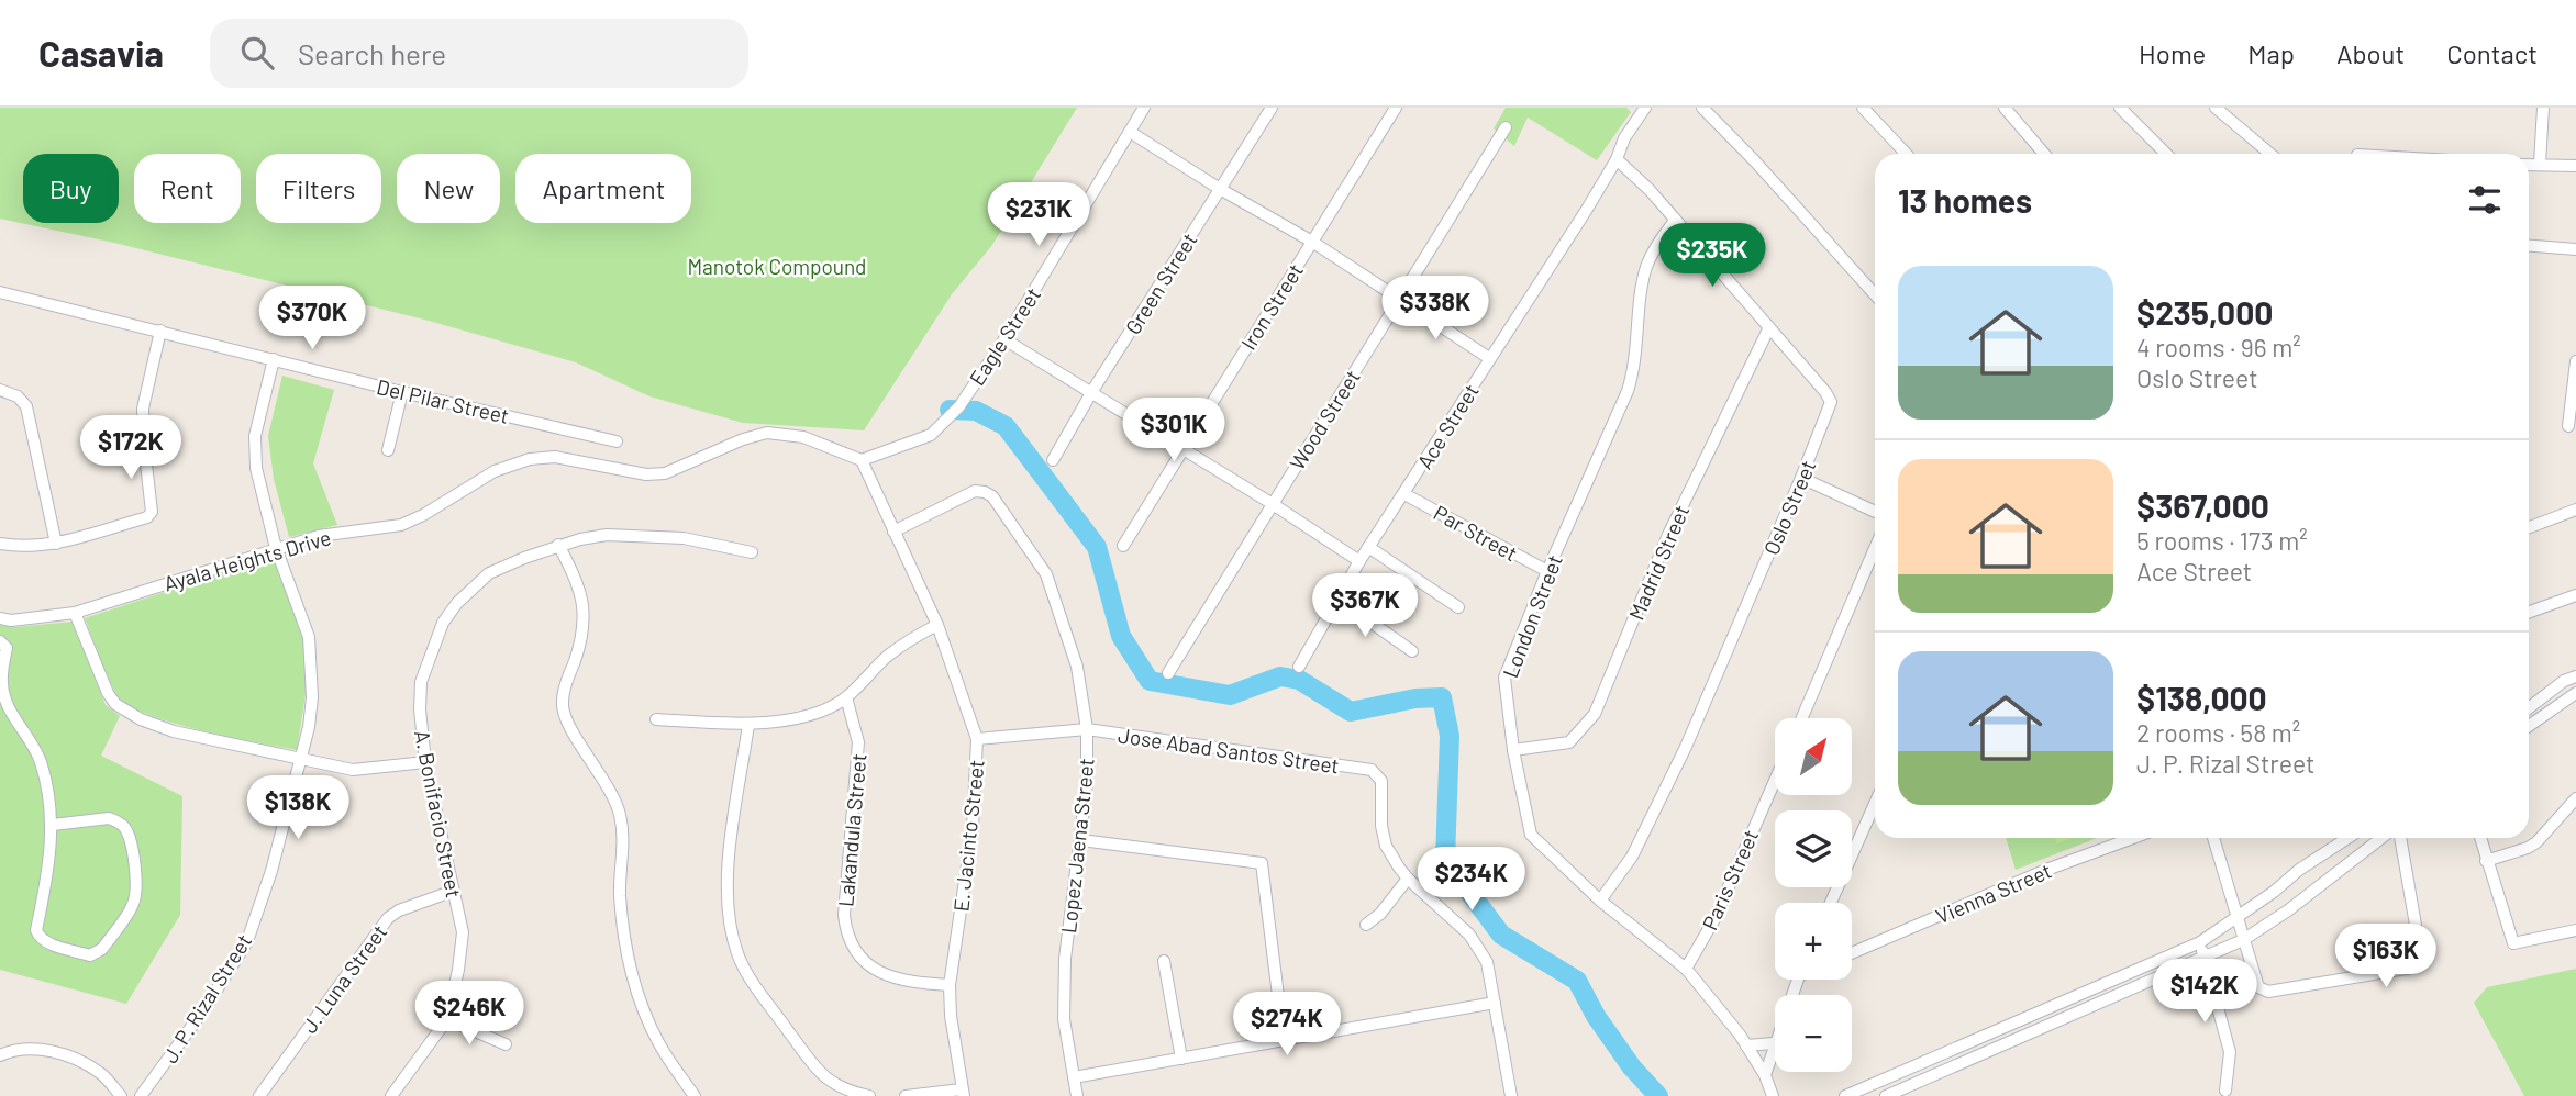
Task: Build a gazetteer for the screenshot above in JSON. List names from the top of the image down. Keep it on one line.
{"streets":{"street":["Green Street","Iron Street","Eagle Street","Del Pilar Street","Wood Street","Ace Street","Oslo Street","Par Street","Ayala Heights Drive","Madrid Street","London Street","Jose Abad Santos Street","A. Bonifacio Street","Lakandula Street","E. Jacinto Street","Lopez Jaena Street","Paris Street","Vienna Street","J. Luna Street","J. P. Rizal Street"]},"crossings":[["Eagle Street","Ayala Heights Drive"],["Eagle Street","E. Jacinto Street"],["Del Pilar Street","J. P. Rizal Street"],["Ace Street","Oslo Street"],["Ace Street","Par Street"],["Oslo Street","Madrid Street"],["Oslo Street","London Street"],["Par Street","London Street"],["Ayala Heights Drive","E. Jacinto Street"],["Ayala Heights Drive","J. P. Rizal Street"],["Madrid Street","London Street"],["London Street","Paris Street"],["Jose Abad Santos Street","E. Jacinto Street"],["Jose Abad Santos Street","Lopez Jaena Street"],["A. Bonifacio Street","J. Luna Street"],["Lakandula Street","E. Jacinto Street"],["E. Jacinto Street","Lopez Jaena Street"]],"parks":["Manotok Compound"],"north":"top right","page":{"header":"Casavia","search":"Search here","nav":["Home","Map","About","Contact"],"chip":["Buy","Rent","Filters","New","Apartment"],"heading":"13 homes","price":["$231K","$235K","$338K","$370K","$301K","$172K","$367K","$138K","$234K","$163K","$142K","$246K","$274K"],"list":[{"name":"$235,000","note":"4 rooms · 96 m² · Oslo Street"},{"name":"$367,000","note":"5 rooms · 173 m² · Ace Street"},{"name":"$138,000","note":"2 rooms · 58 m² · J. P. Rizal Street"}],"map_buttons":["+","−"]}}
